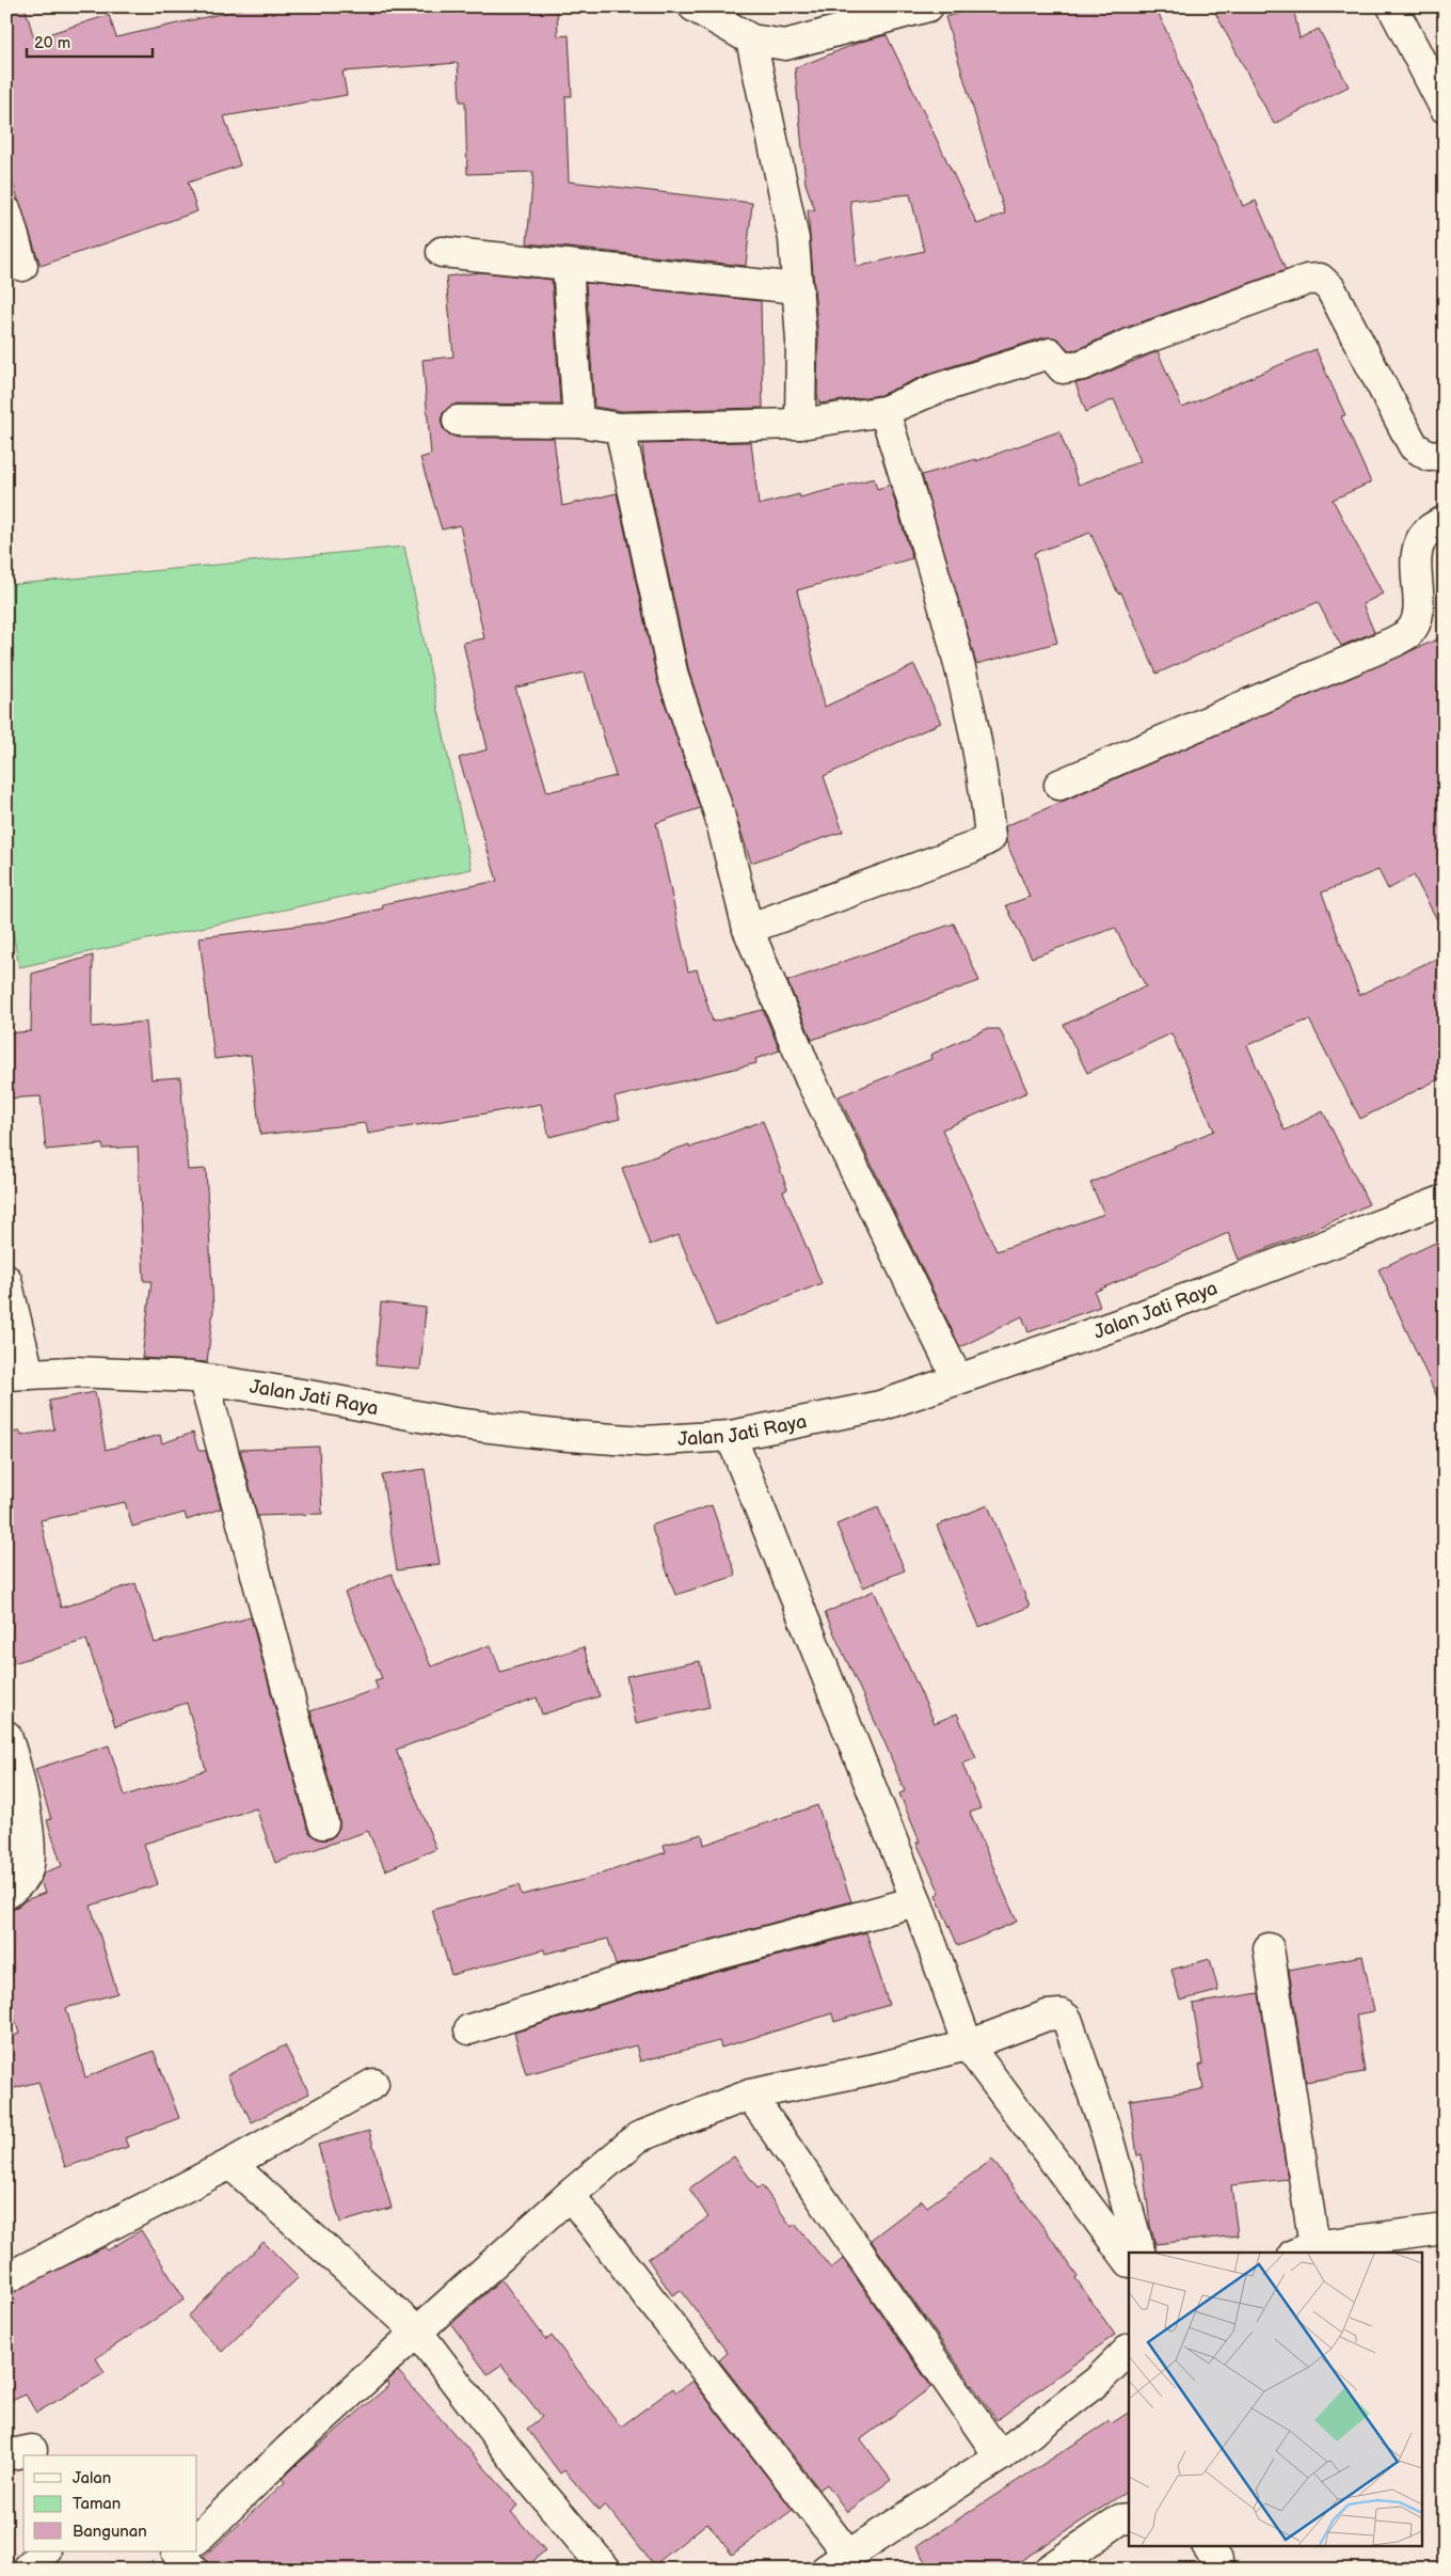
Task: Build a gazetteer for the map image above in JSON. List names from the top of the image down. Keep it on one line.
{"streets":{"street":["Jalan Jati Raya"]},"legend":["Jalan","Taman","Bangunan"],"scale_bar":"20 m"}
